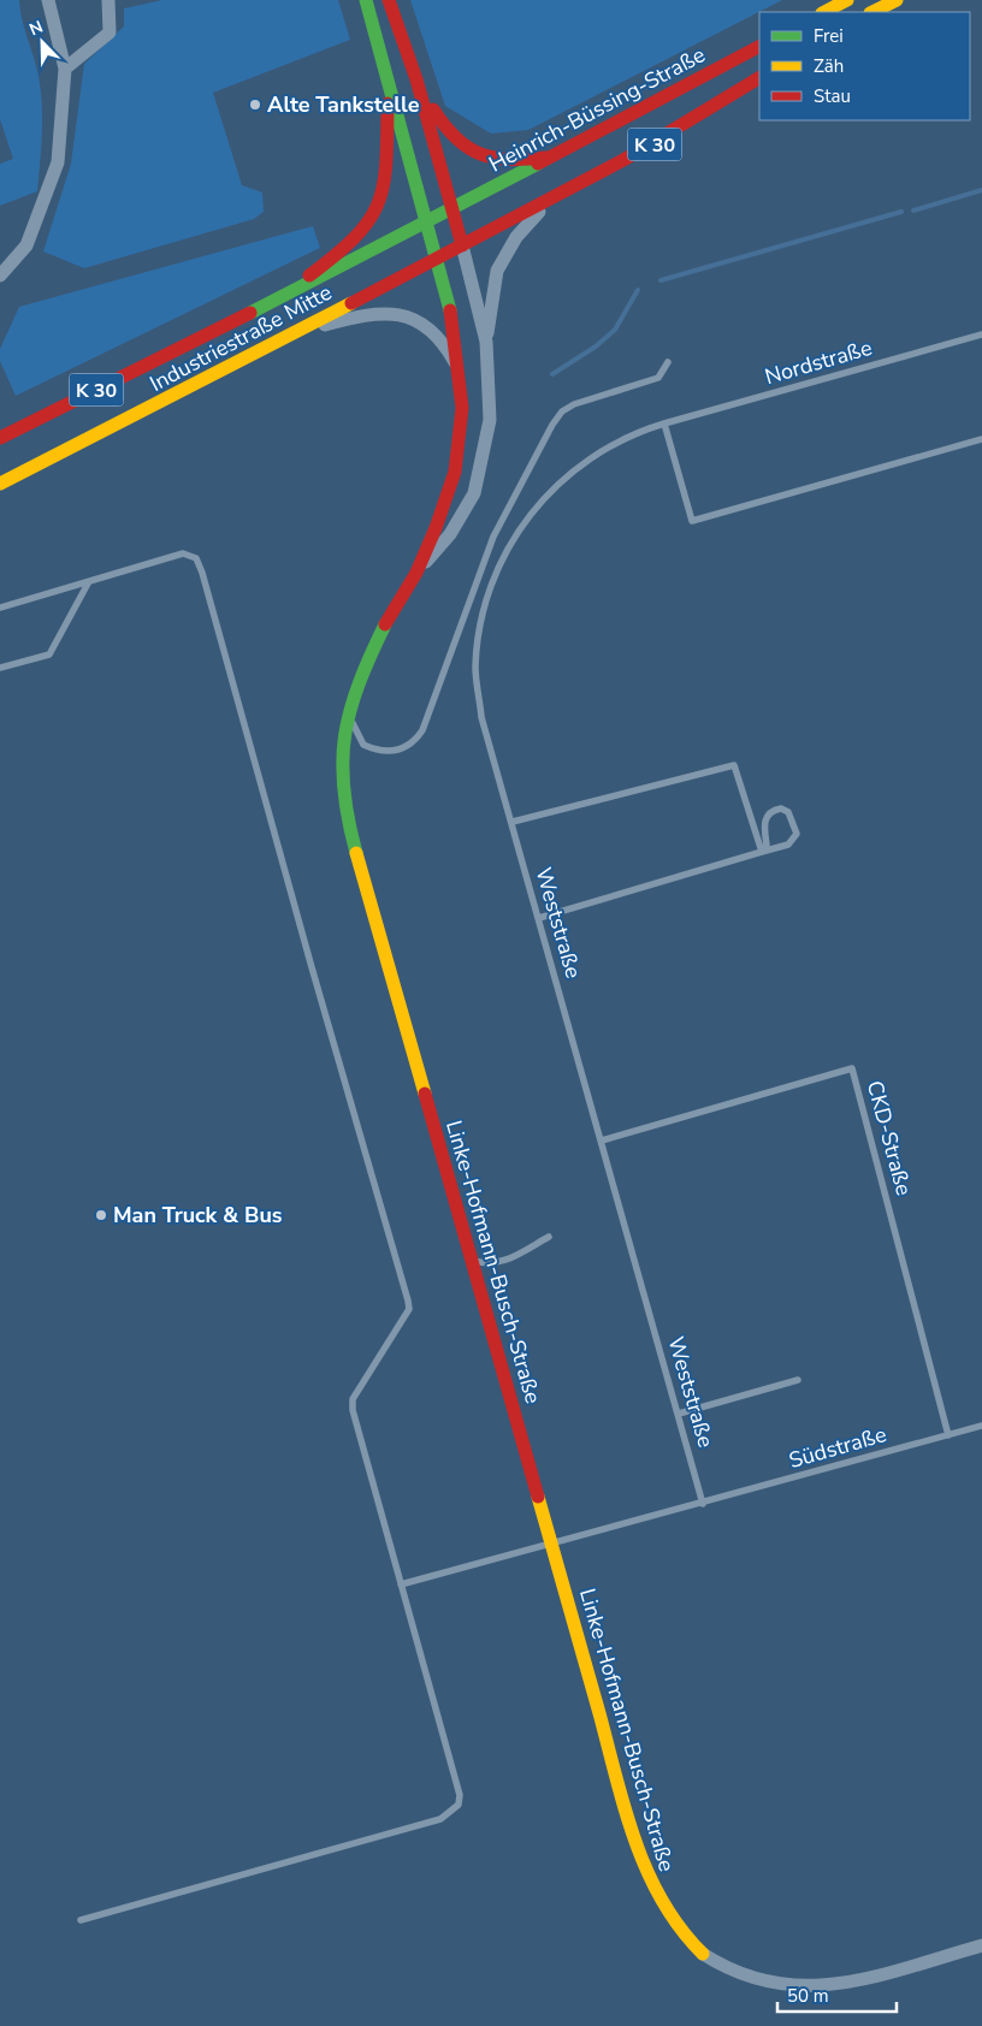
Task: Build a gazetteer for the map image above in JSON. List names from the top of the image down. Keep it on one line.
{"streets":{"street":["Heinrich-Büssing-Straße","K 30","Industriestraße Mitte","Linke-Hofmann-Busch-Straße"],"lane":["Nordstraße","Weststraße","CKD-Straße","Südstraße"]},"crossings":[["Heinrich-Büssing-Straße","K 30"],["K 30","Industriestraße Mitte"],["K 30","Linke-Hofmann-Busch-Straße"],["Industriestraße Mitte","Linke-Hofmann-Busch-Straße"],["Nordstraße","Weststraße"],["Weststraße","CKD-Straße"],["Weststraße","Südstraße"],["CKD-Straße","Südstraße"],["Linke-Hofmann-Busch-Straße","Südstraße"]],"places":["Alte Tankstelle","Man Truck & Bus"],"legend":["Frei","Zäh","Stau"],"scale_bar":"50 m","north":"top left"}
